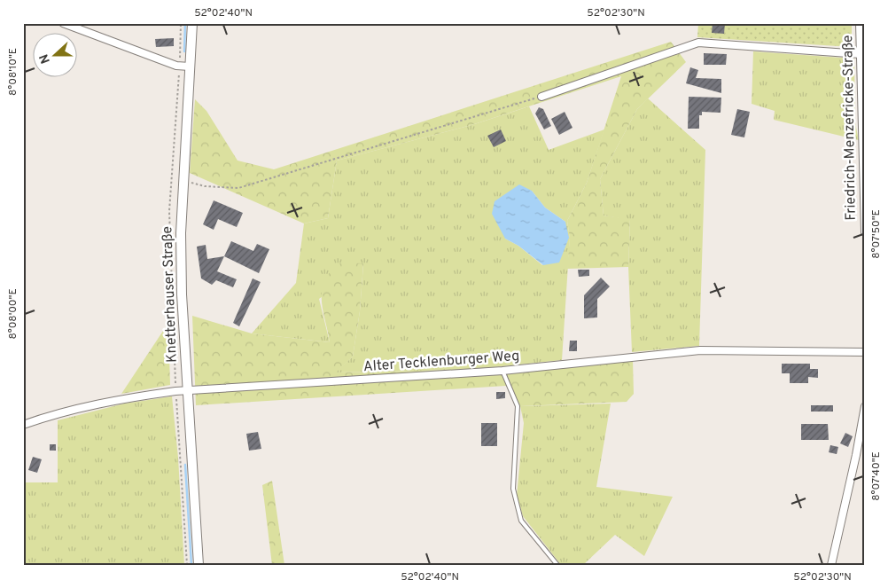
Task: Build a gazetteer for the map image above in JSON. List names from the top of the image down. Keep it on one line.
{"streets":{"street":["Friedrich-Menzefricke-Straße","Knetterhauser Straße","Alter Tecklenburger Weg"]},"crossings":[["Knetterhauser Straße","Alter Tecklenburger Weg"]],"north":"left","coordinates":["52°02'40\"N","52°02'30\"N","8°08'10\"E","8°07'50\"E","8°08'00\"E","8°07'40\"E"]}
